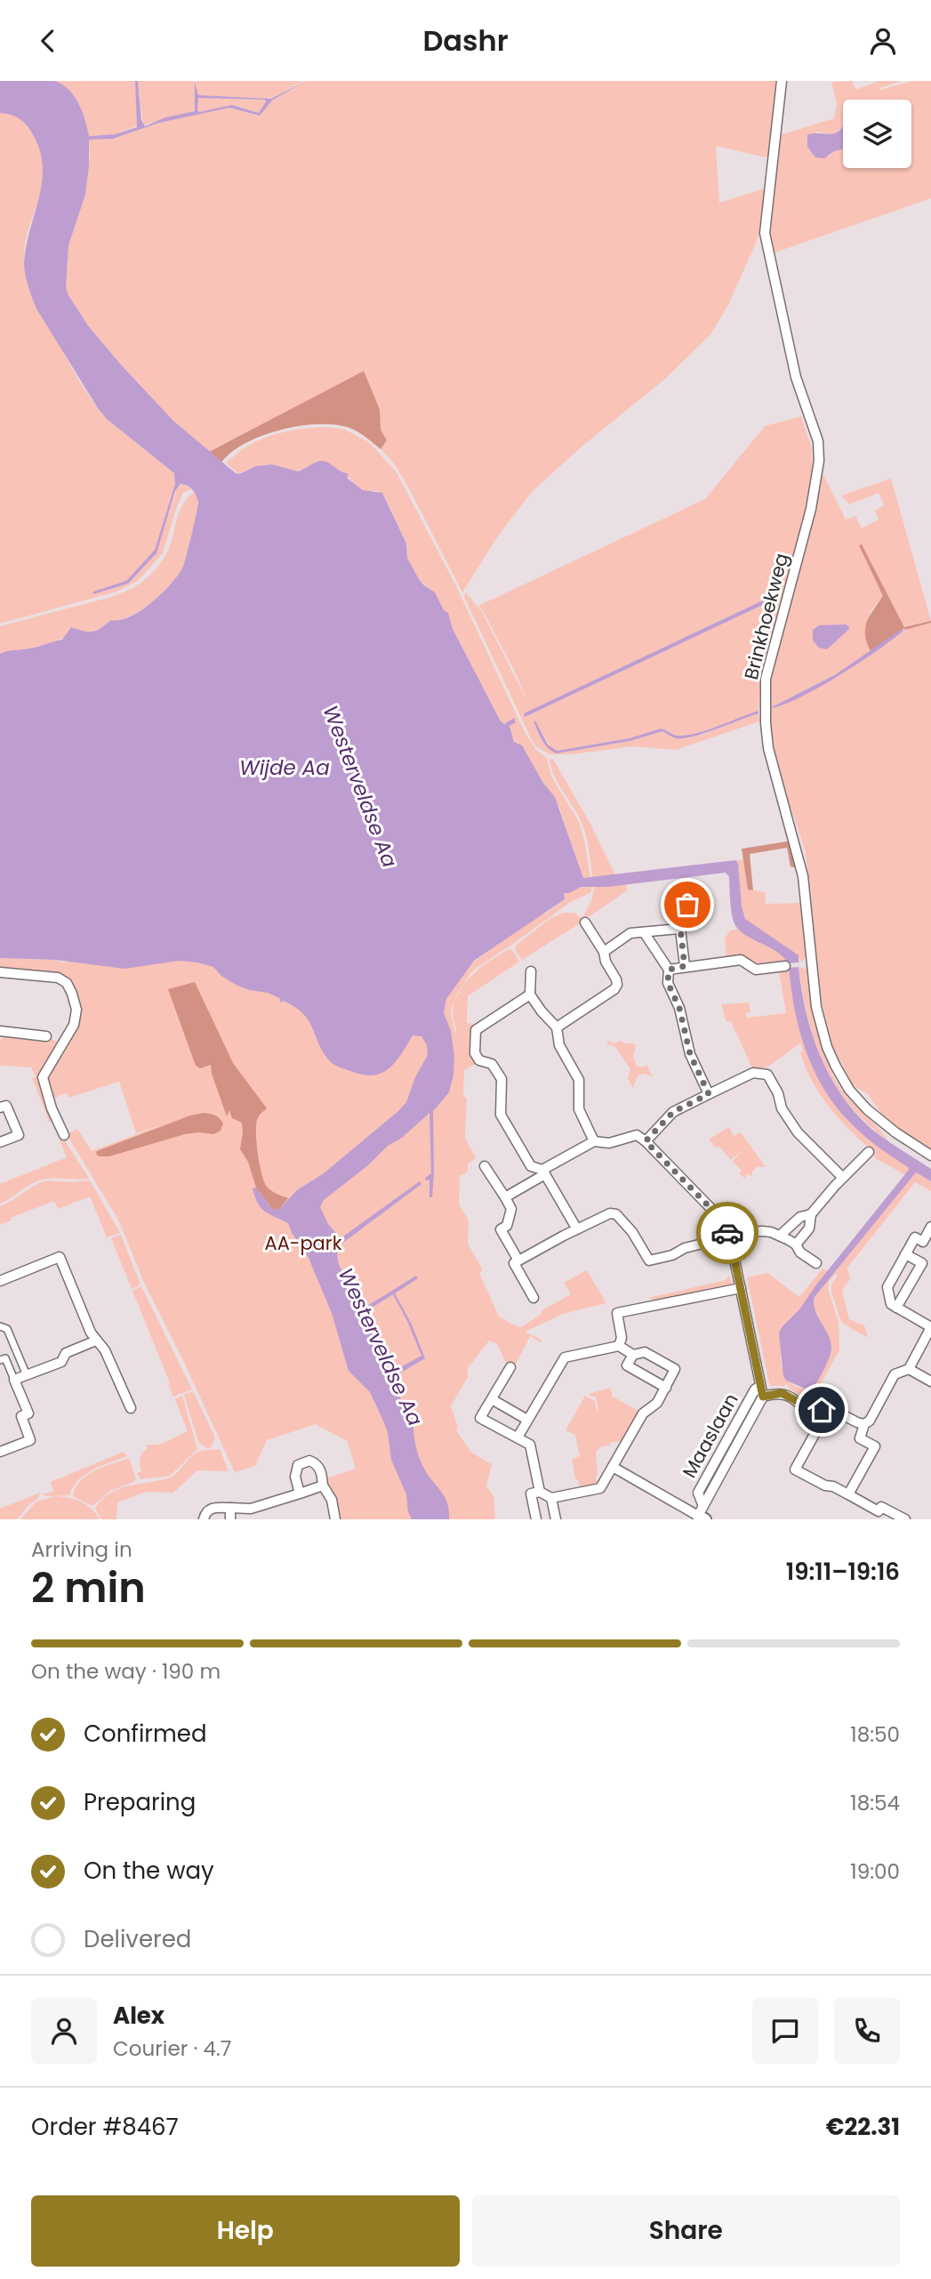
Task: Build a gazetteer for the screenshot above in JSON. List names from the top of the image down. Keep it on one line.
{"streets":{"street":["Brinkhoekweg","Maaslaan"]},"water":["Wijde Aa","Westerveldse Aa"],"parks":["AA-park"],"page":{"header":"Dashr","heading":["2 min","Arriving in","19:11–19:16"],"panel":["Alex","Courier · 4.7","Order #8467","€22.31"],"bar":"On the way · 190 m","list":[["Confirmed","18:50"],["Preparing","18:54"],["On the way","19:00"],"Delivered"],"buttons":["Help","Share"]}}
